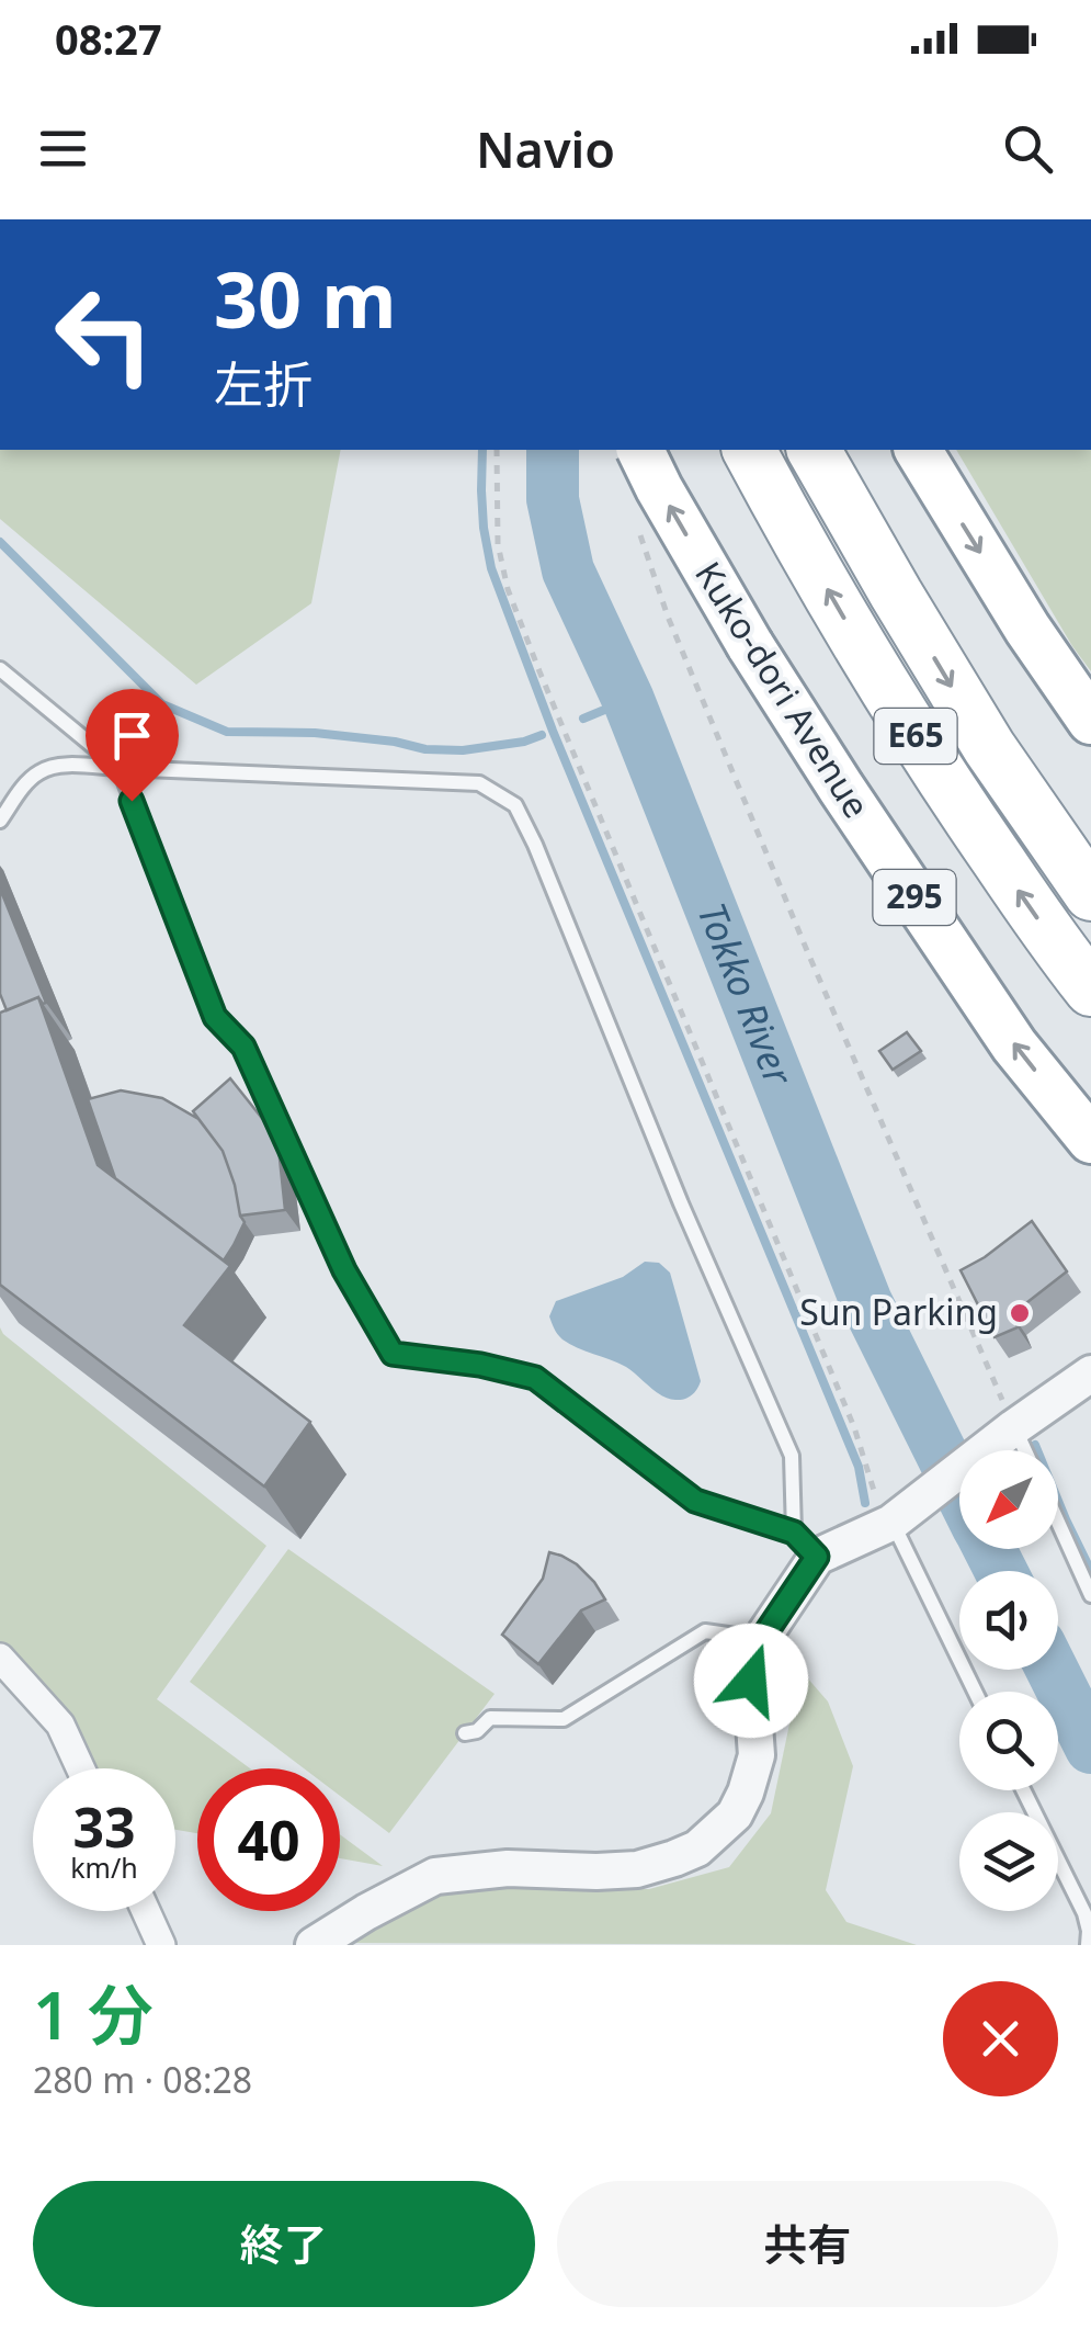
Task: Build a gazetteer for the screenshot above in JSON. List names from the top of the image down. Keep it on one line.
{"streets":{"highway":["Kuko-dori Avenue","E65","295"]},"water":["Tokko River"],"places":["Sun Parking"],"north":"bottom left","page":{"status":"08:27","header":"Navio","turn":["30 m","左折"],"speed":"33 km/h","limit":"40","heading":["1 分","280 m · 08:28"],"buttons":["終了","共有"]}}
